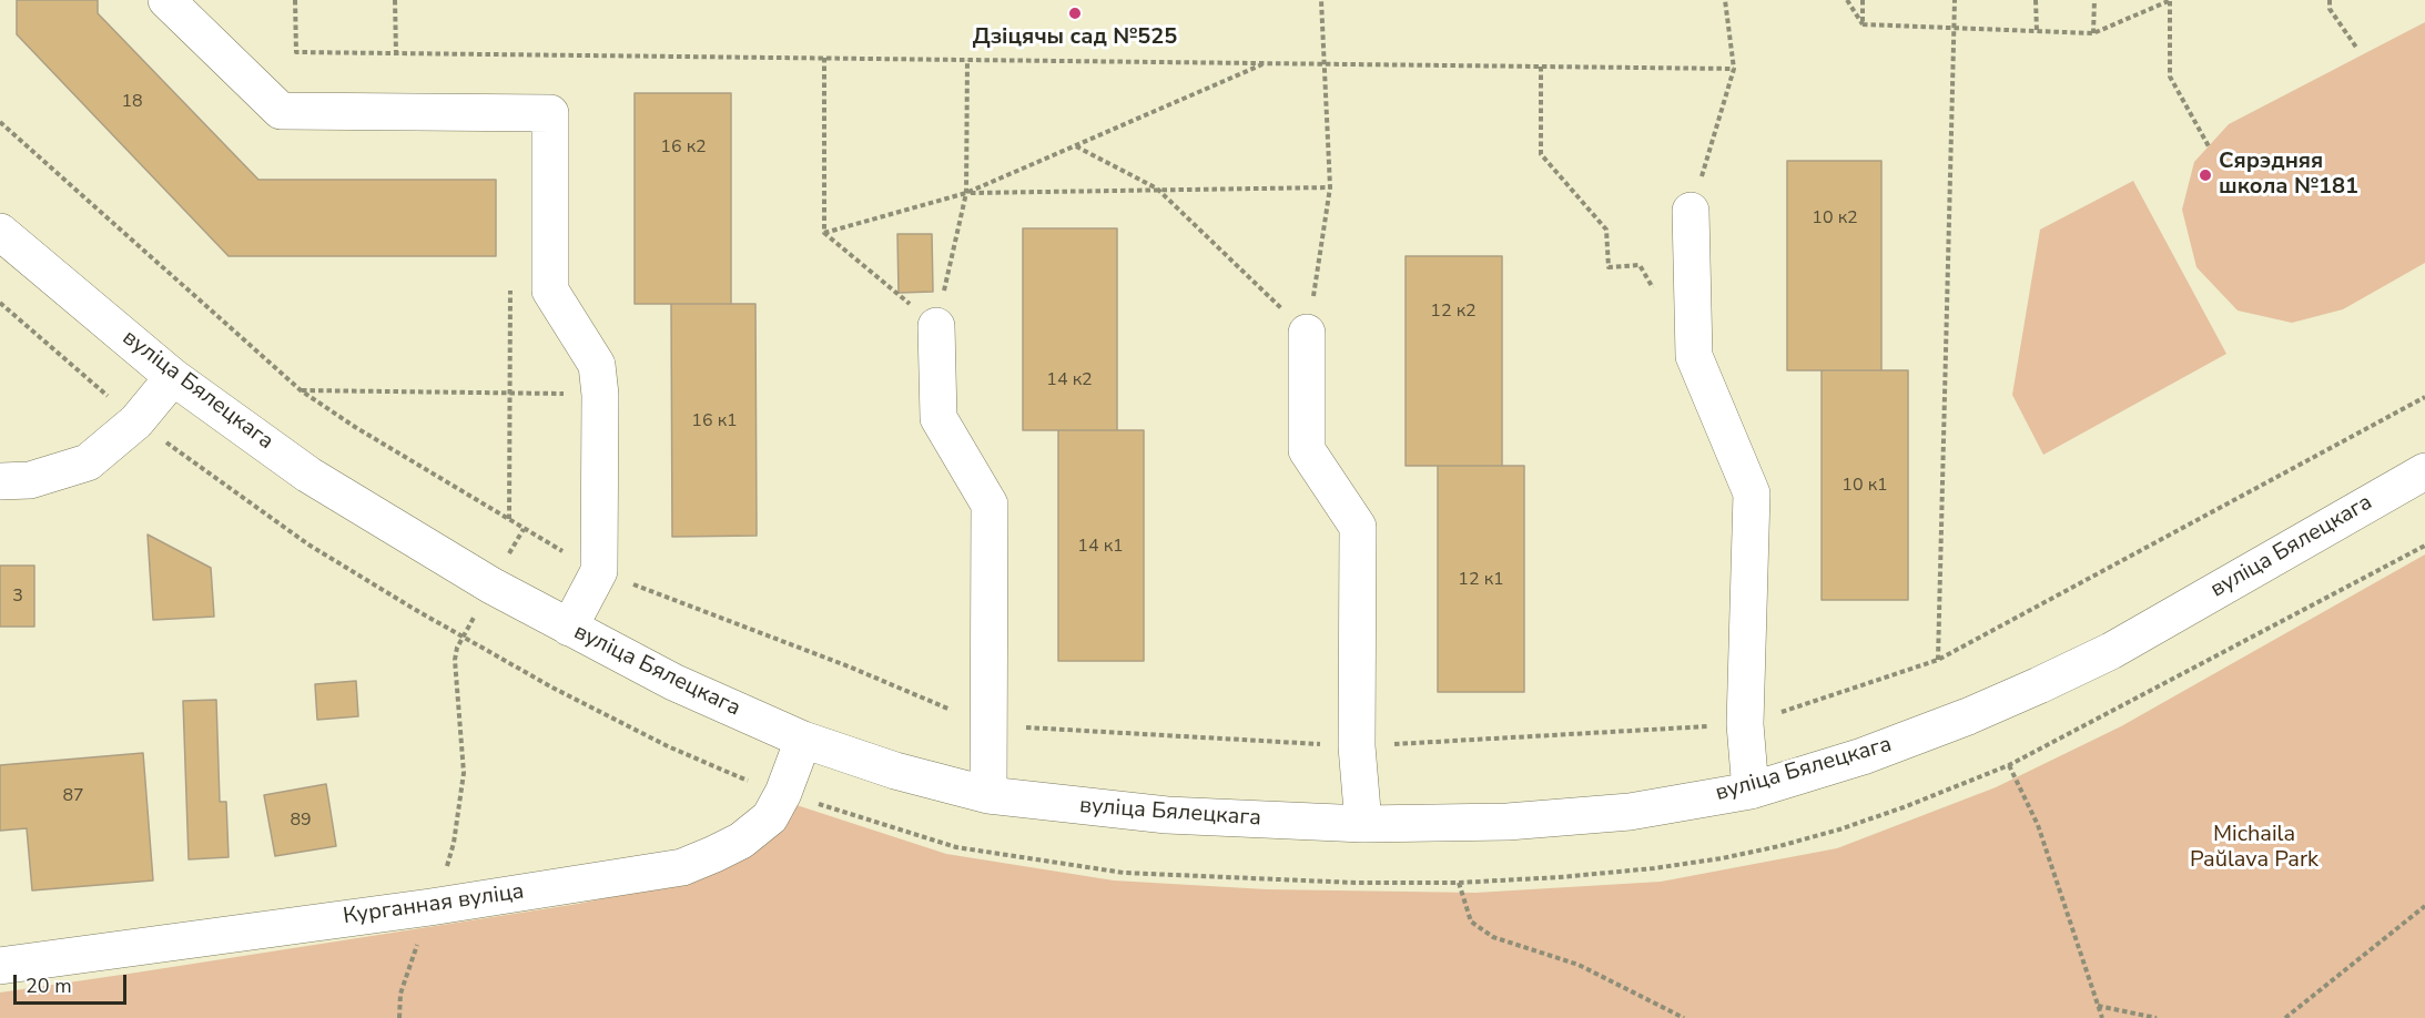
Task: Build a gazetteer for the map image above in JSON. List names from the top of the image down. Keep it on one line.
{"streets":{"street":["вуліца Бялецкага","Курганная вуліца"]},"crossings":[["вуліца Бялецкага","Курганная вуліца"]],"parks":["Michaila Paŭlava Park"],"places":["Дзіцячы сад №525","Сярэдняя школа №181"],"house_numbers":["18","16 к2","10 к2","12 к2","14 к2","16 к1","10 к1","14 к1","12 к1","3","87","89"],"scale_bar":"20 m"}
